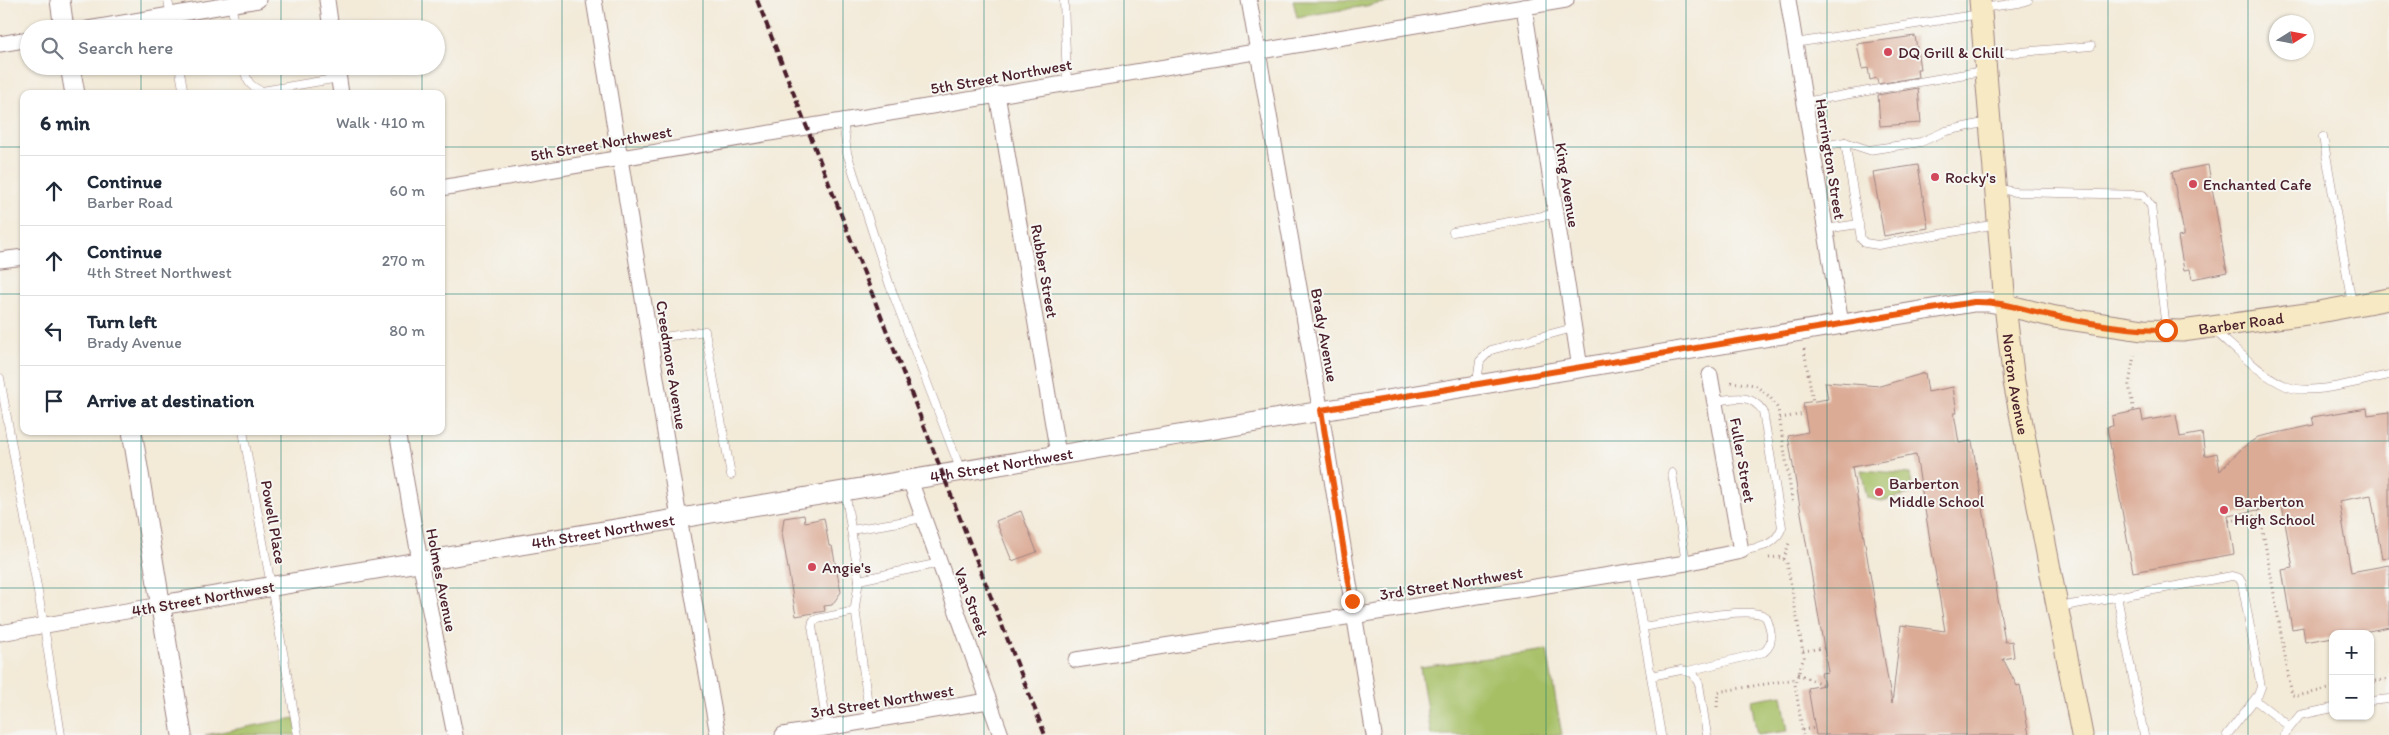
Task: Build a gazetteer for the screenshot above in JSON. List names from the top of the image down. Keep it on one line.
{"streets":{"main road":["Barber Road","Norton Avenue"],"street":["5th Street Northwest","Harrington Street","King Avenue","Rubber Street","Brady Avenue","Creedmore Avenue","Fuller Street","4th Street Northwest","Holmes Avenue","3rd Street Northwest","Van Street"],"lane":["Powell Place"]},"crossings":[["5th Street Northwest","King Avenue"],["5th Street Northwest","Rubber Street"],["5th Street Northwest","Brady Avenue"],["5th Street Northwest","Creedmore Avenue"],["Harrington Street","4th Street Northwest"],["King Avenue","4th Street Northwest"],["Rubber Street","4th Street Northwest"],["Barber Road","Norton Avenue"],["Barber Road","4th Street Northwest"],["Brady Avenue","4th Street Northwest"],["Brady Avenue","3rd Street Northwest"],["Creedmore Avenue","4th Street Northwest"],["Norton Avenue","4th Street Northwest"],["Fuller Street","3rd Street Northwest"],["4th Street Northwest","Powell Place"],["4th Street Northwest","Holmes Avenue"],["4th Street Northwest","Van Street"],["3rd Street Northwest","Van Street"]],"places":["DQ Grill & Chill","Rocky's","Enchanted Cafe","Barberton Middle School","Barberton High School","Angie's"],"north":"right","page":{"search":"Search here","heading":["6 min","Walk · 410 m"],"list":[["Continue","Barber Road","60 m"],["Continue","4th Street Northwest","270 m"],["Turn left","Brady Avenue","80 m"],"Arrive at destination"],"map_buttons":["+","−"]}}
